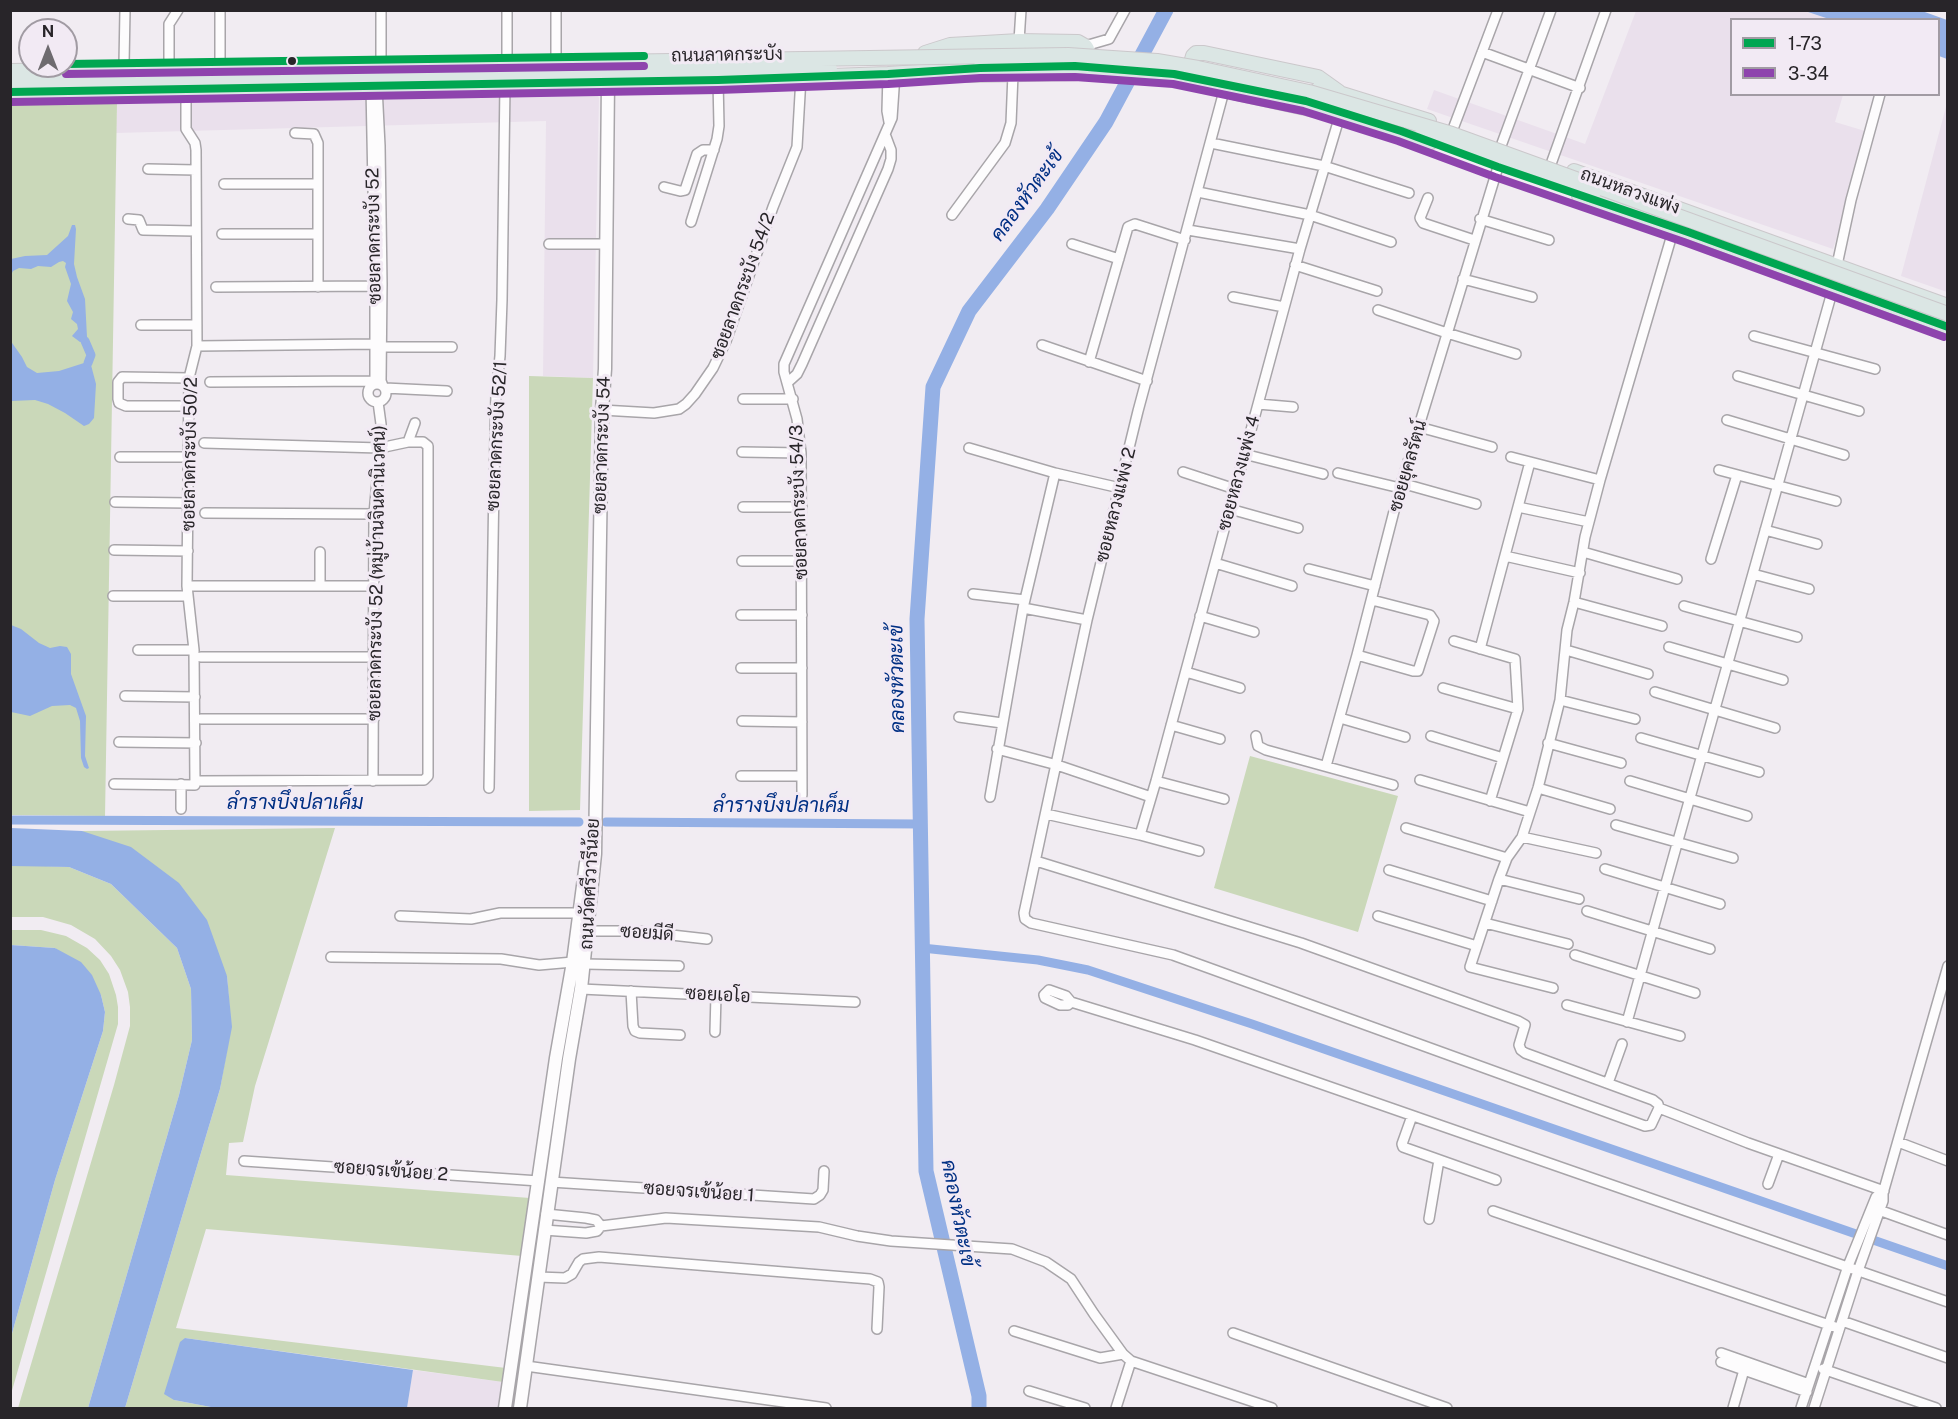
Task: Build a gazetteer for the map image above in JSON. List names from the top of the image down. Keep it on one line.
{"streets":{"main road":["ถนนลาดกระบัง","ถนนหลวงแพ่ง","ซอยลาดกระบัง 54","ถนนวัดศรีวารีน้อย"],"street":["ซอยลาดกระบัง 52","ซอยลาดกระบัง 54/2","ซอยลาดกระบัง 52/1","ซอยลาดกระบัง 50/2","ซอยยุคลรัตน์","ซอยหลวงแพ่ง 4","ซอยลาดกระบัง 54/3","ซอยหลวงแพ่ง 2","ซอยลาดกระบัง 52 (หมู่บ้านจินดานิเวศน์)","ซอยมีดี","ซอยเอโอ","ซอยจรเข้น้อย 2","ซอยจรเข้น้อย 1"]},"crossings":[["ถนนลาดกระบัง","ถนนหลวงแพ่ง"],["ถนนลาดกระบัง","ซอยลาดกระบัง 52"],["ถนนลาดกระบัง","ซอยลาดกระบัง 54/2"],["ถนนลาดกระบัง","ซอยลาดกระบัง 52/1"],["ถนนลาดกระบัง","ซอยลาดกระบัง 54"],["ถนนลาดกระบัง","ซอยลาดกระบัง 50/2"],["ถนนลาดกระบัง","ซอยลาดกระบัง 54/3"],["ถนนหลวงแพ่ง","ซอยยุคลรัตน์"],["ถนนหลวงแพ่ง","ซอยหลวงแพ่ง 4"],["ซอยลาดกระบัง 52","ซอยลาดกระบัง 52 (หมู่บ้านจินดานิเวศน์)"],["ซอยลาดกระบัง 54/2","ซอยลาดกระบัง 54"],["ซอยลาดกระบัง 54","ถนนวัดศรีวารีน้อย"],["ถนนวัดศรีวารีน้อย","ซอยมีดี"],["ถนนวัดศรีวารีน้อย","ซอยเอโอ"],["ถนนวัดศรีวารีน้อย","ซอยจรเข้น้อย 2"],["ถนนวัดศรีวารีน้อย","ซอยจรเข้น้อย 1"],["ซอยจรเข้น้อย 2","ซอยจรเข้น้อย 1"]],"water":["คลองหัวตะเข้","ลำรางบึงปลาเค็ม"],"lines":["transit line 1-73","transit line 3-34"],"legend":["1-73","3-34"],"north":"top"}
